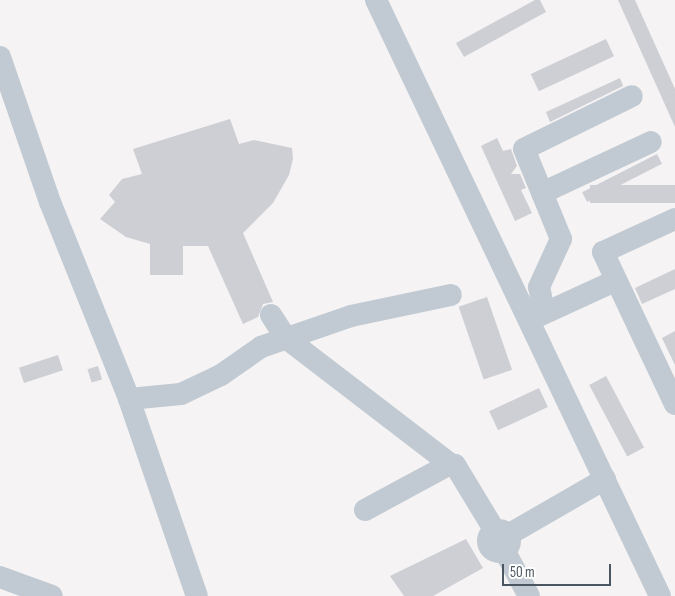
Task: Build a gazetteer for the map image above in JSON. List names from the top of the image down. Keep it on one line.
{"scale_bar":"50 m"}
